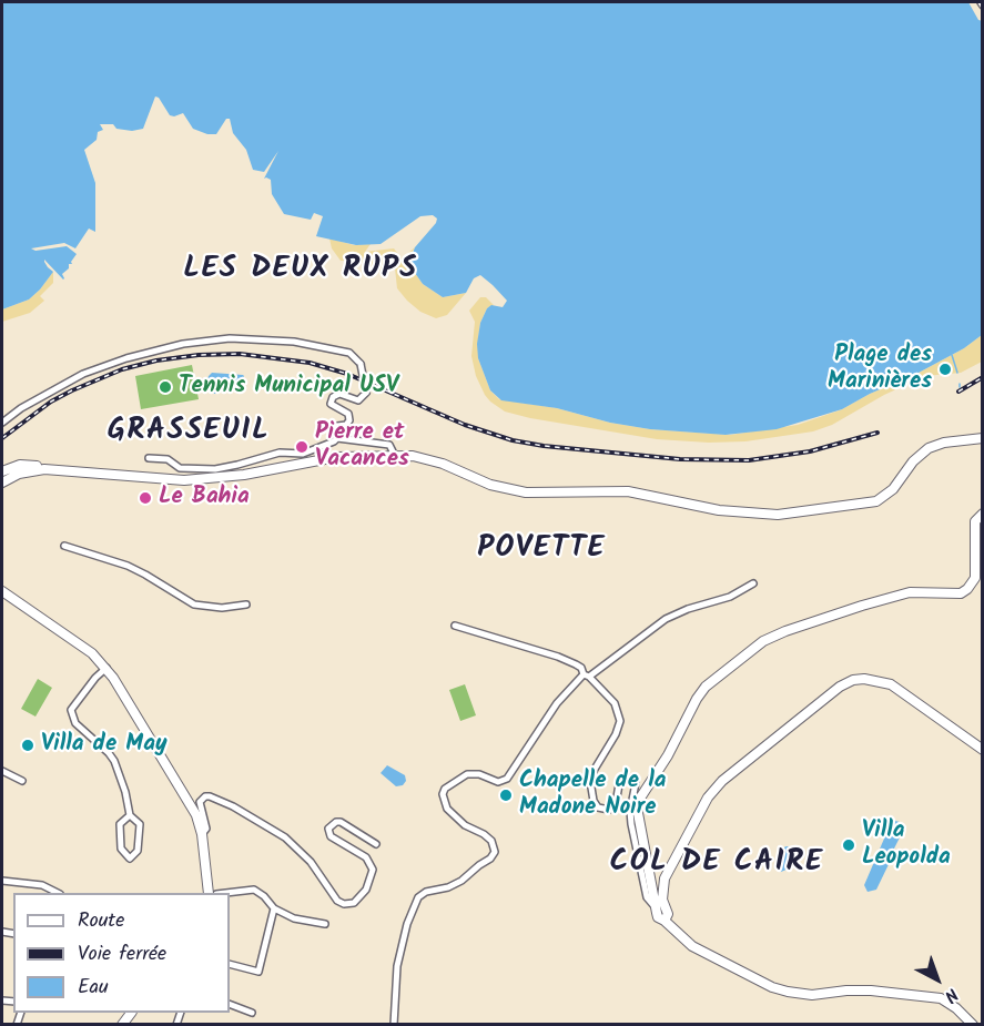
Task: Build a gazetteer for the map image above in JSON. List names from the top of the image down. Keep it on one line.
{"districts":["LES DEUX RUPS","GRASSEUIL","POVETTE","COL DE CAIRE"],"places":["Plage des Marinières","Tennis Municipal USV","Pierre et Vacances","Le Bahia","Villa de May","Chapelle de la Madone Noire","Villa Leopolda"],"legend":["Route","Voie ferrée","Eau"],"north":"bottom right"}
